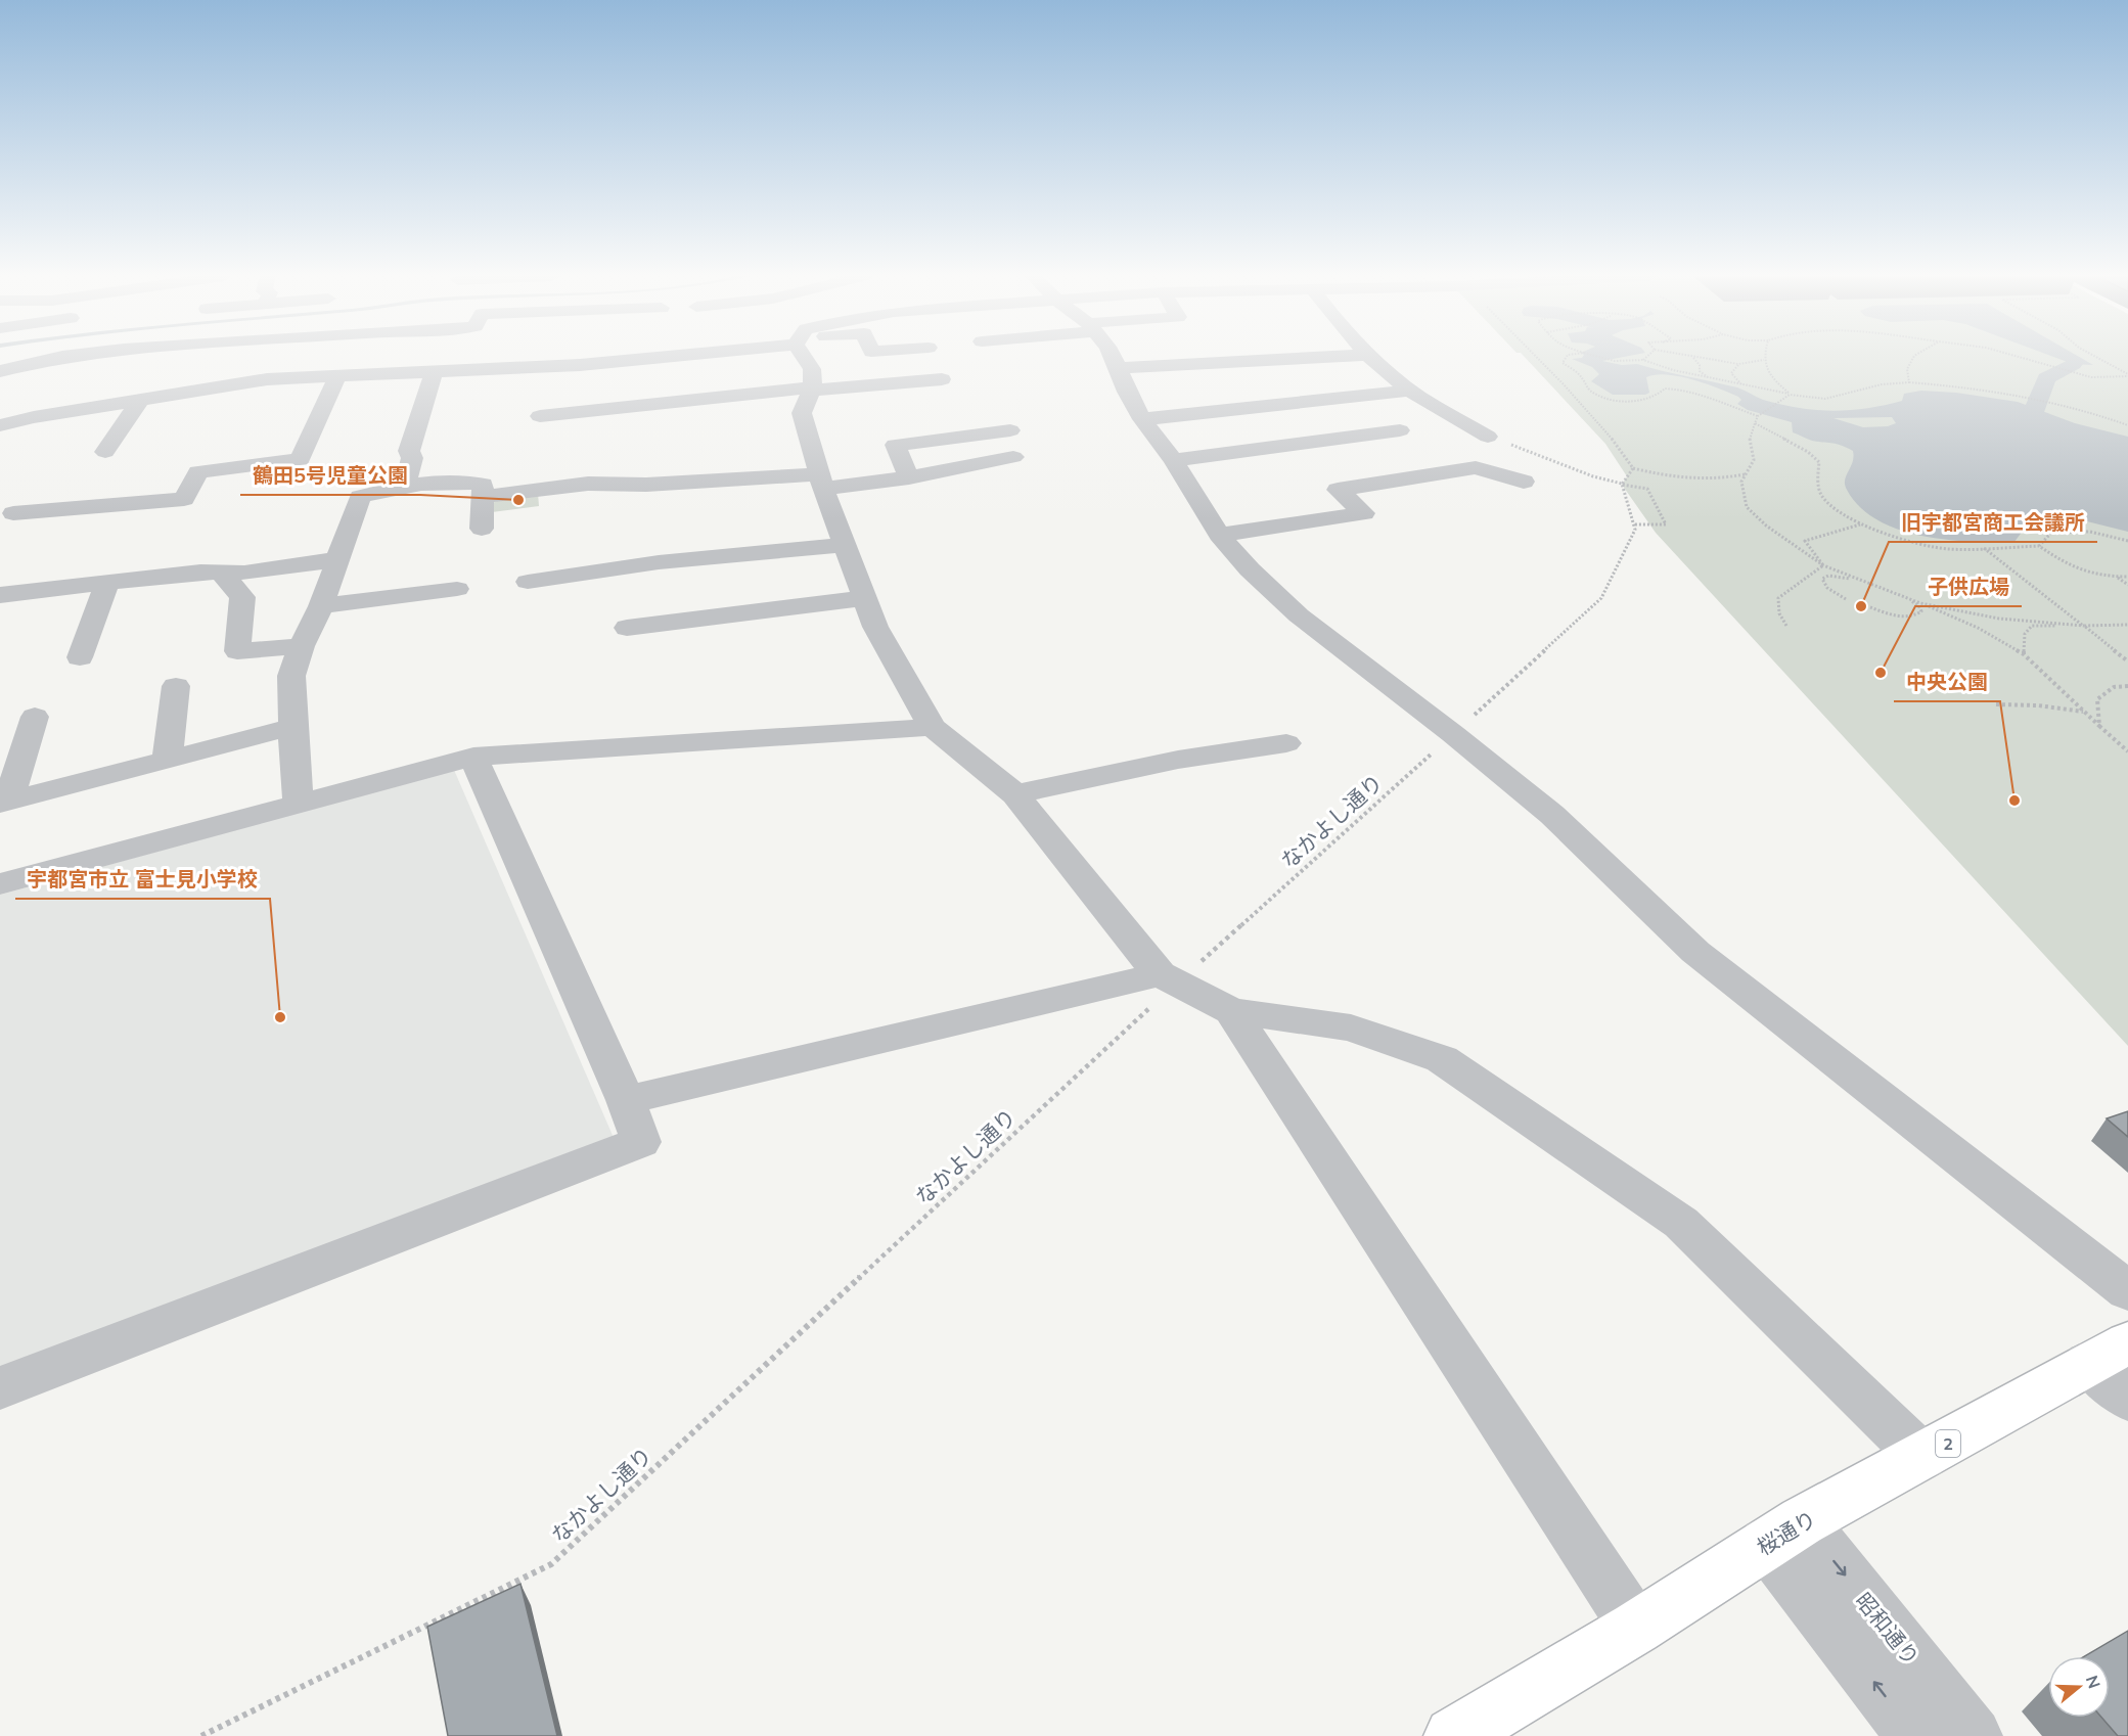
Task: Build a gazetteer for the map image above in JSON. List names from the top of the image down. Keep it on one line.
{"streets":{"main road":["2","桜通り"],"street":["昭和通り"],"path":["なかよし通り"]},"crossings":[["桜通り","昭和通り"]],"places":["鶴田5号児童公園","旧宇都宮商工会議所","子供広場","中央公園","宇都宮市立 富士見小学校"],"north":"right"}
